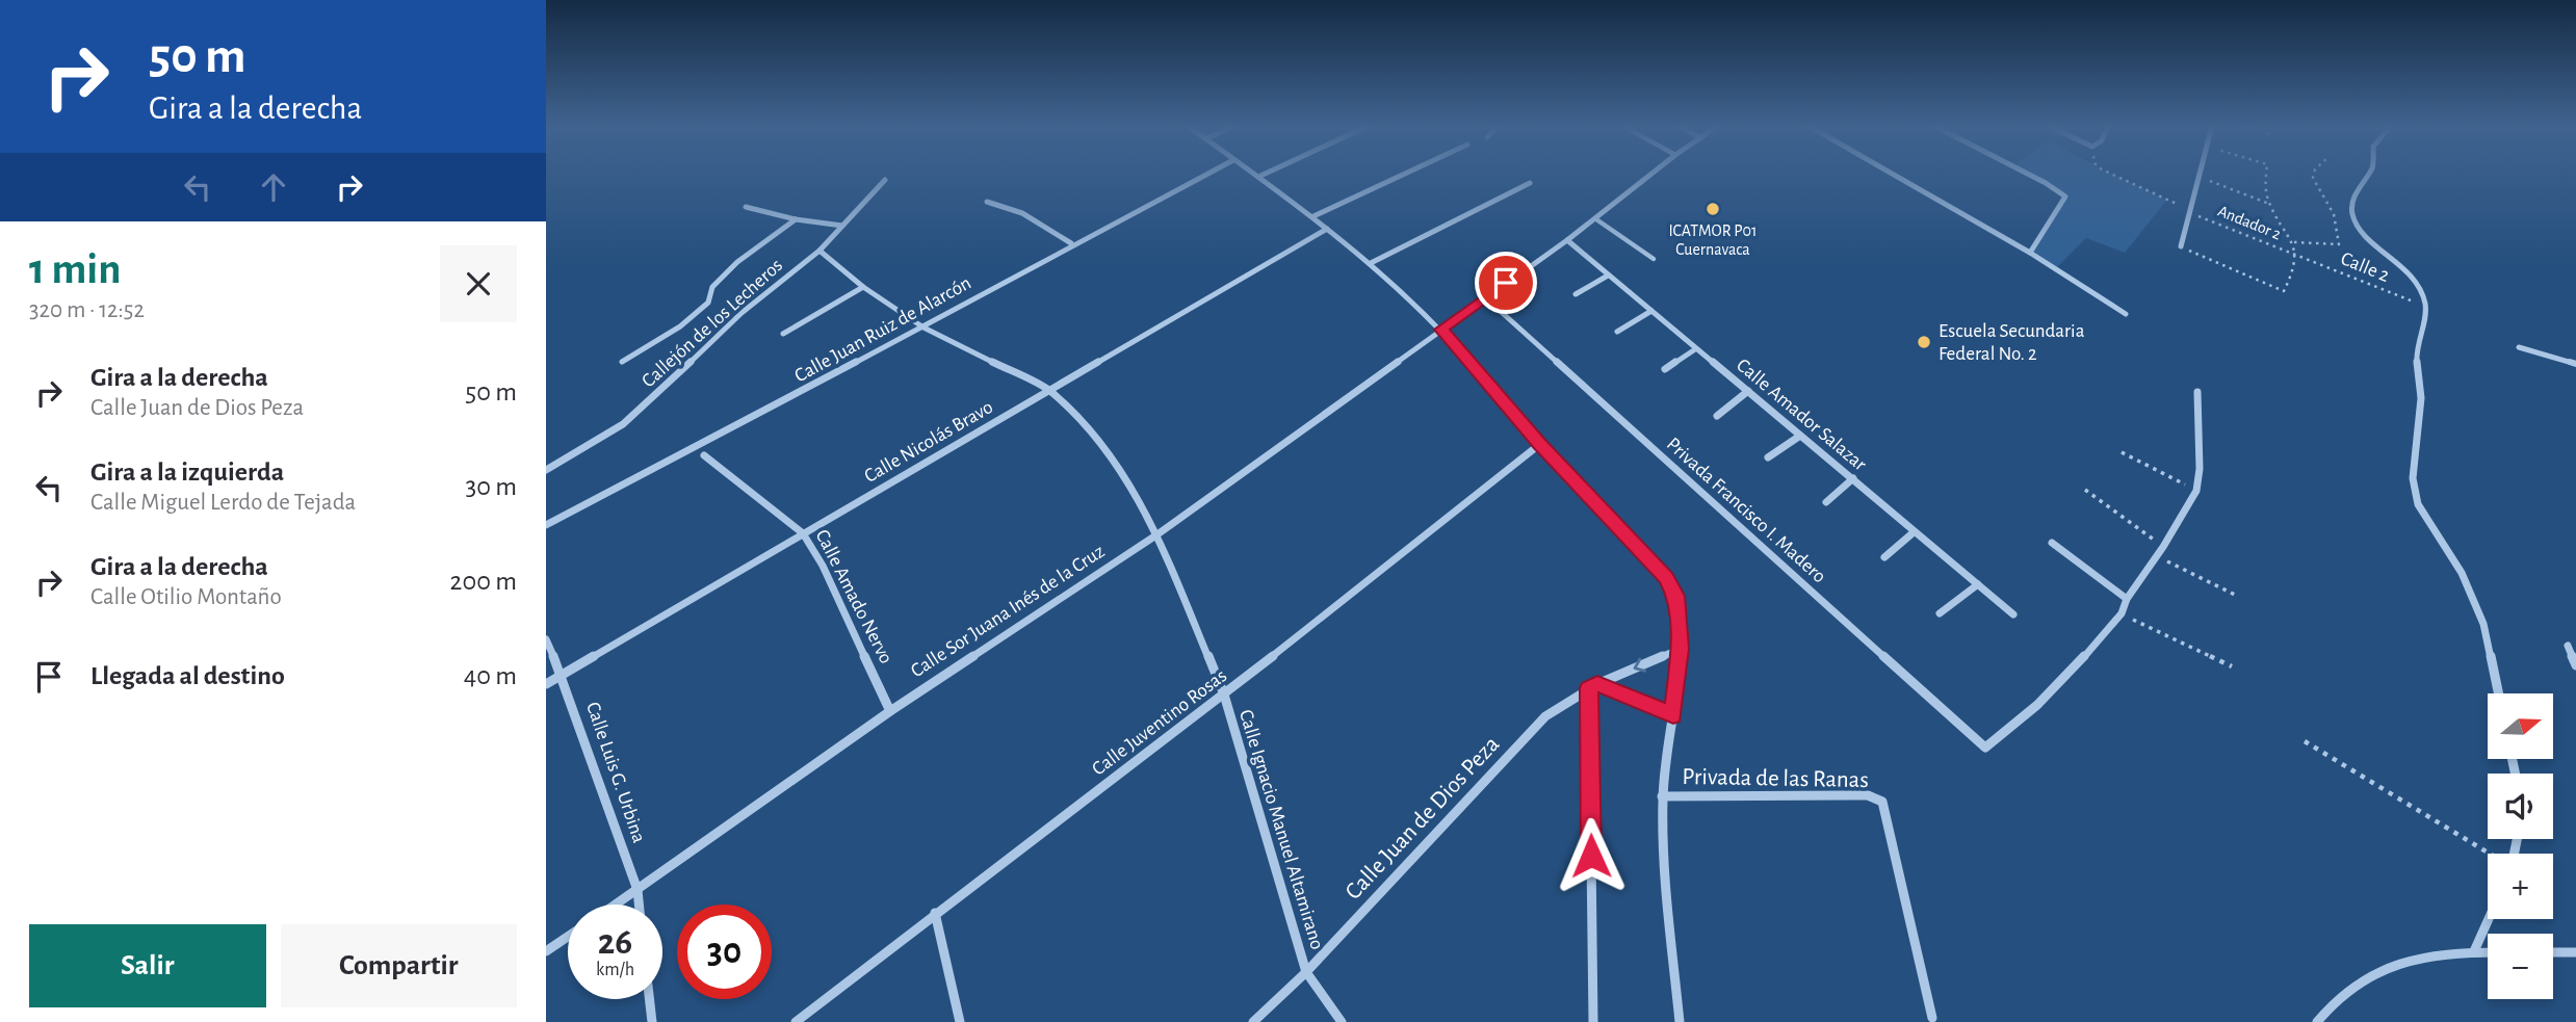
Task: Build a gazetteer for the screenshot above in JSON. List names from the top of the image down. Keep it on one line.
{"streets":{"street":["Callejón de los Lecheros","Calle Juan Ruiz de Alarcón","Calle Amador Salazar","Calle Nicolás Bravo","Privada Francisco I. Madero","Calle Amado Nervo","Calle Sor Juana Inés de la Cruz","Calle Juventino Rosas","Calle Luis G. Urbina","Privada de las Ranas","Calle Juan de Dios Peza","Calle Ignacio Manuel Altamirano"],"path":["Andador 2","Calle 2"]},"crossings":[["Andador 2","Calle 2"],["Callejón de los Lecheros","Calle Ignacio Manuel Altamirano"],["Calle Juan Ruiz de Alarcón","Calle Ignacio Manuel Altamirano"],["Calle Amador Salazar","Calle Sor Juana Inés de la Cruz"],["Calle Nicolás Bravo","Calle Amado Nervo"],["Calle Nicolás Bravo","Calle Luis G. Urbina"],["Calle Nicolás Bravo","Calle Ignacio Manuel Altamirano"],["Privada Francisco I. Madero","Calle Sor Juana Inés de la Cruz"],["Calle Amado Nervo","Calle Sor Juana Inés de la Cruz"],["Calle Sor Juana Inés de la Cruz","Calle Luis G. Urbina"],["Calle Sor Juana Inés de la Cruz","Calle Ignacio Manuel Altamirano"],["Calle Juventino Rosas","Calle Ignacio Manuel Altamirano"],["Calle Juan de Dios Peza","Calle Ignacio Manuel Altamirano"]],"places":["ICATMOR P01 Cuernavaca","Escuela Secundaria Federal No. 2"],"north":"right","page":{"turn":["50 m","Gira a la derecha"],"heading":["1 min","320 m · 12:52"],"list":[{"name":"Gira a la derecha","note":"Calle Juan de Dios Peza","value":"50 m"},{"name":"Gira a la izquierda","note":"Calle Miguel Lerdo de Tejada","value":"30 m"},{"name":"Gira a la derecha","note":"Calle Otilio Montaño","value":"200 m"},{"name":"Llegada al destino","value":"40 m"}],"map_buttons":["+","−"],"speed":"26 km/h","limit":"30","buttons":["Salir","Compartir"]}}
